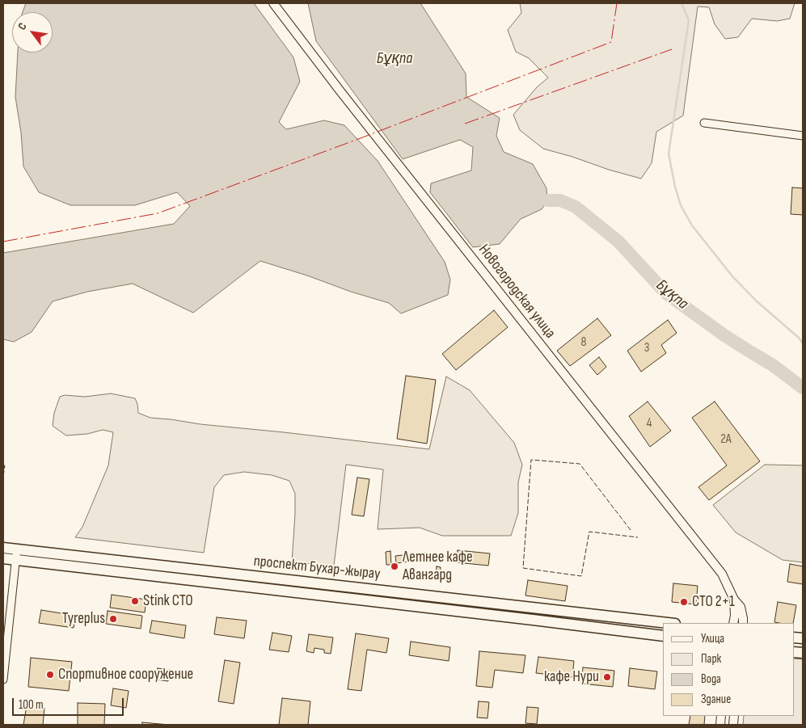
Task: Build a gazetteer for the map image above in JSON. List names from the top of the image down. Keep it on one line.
{"streets":{"main road":["проспект Бухар-жырау"],"street":["Новогородская улица"]},"water":["Бұқпа"],"places":["Летнее кафе Авангард","Stink СТО","СТО 2+1","Tyreplus","Спортивное сооружение","кафе Нури"],"house_numbers":["8","3","4","2А"],"legend":["Улица","Парк","Вода","Здание"],"scale_bar":"100 m","north":"top left"}
